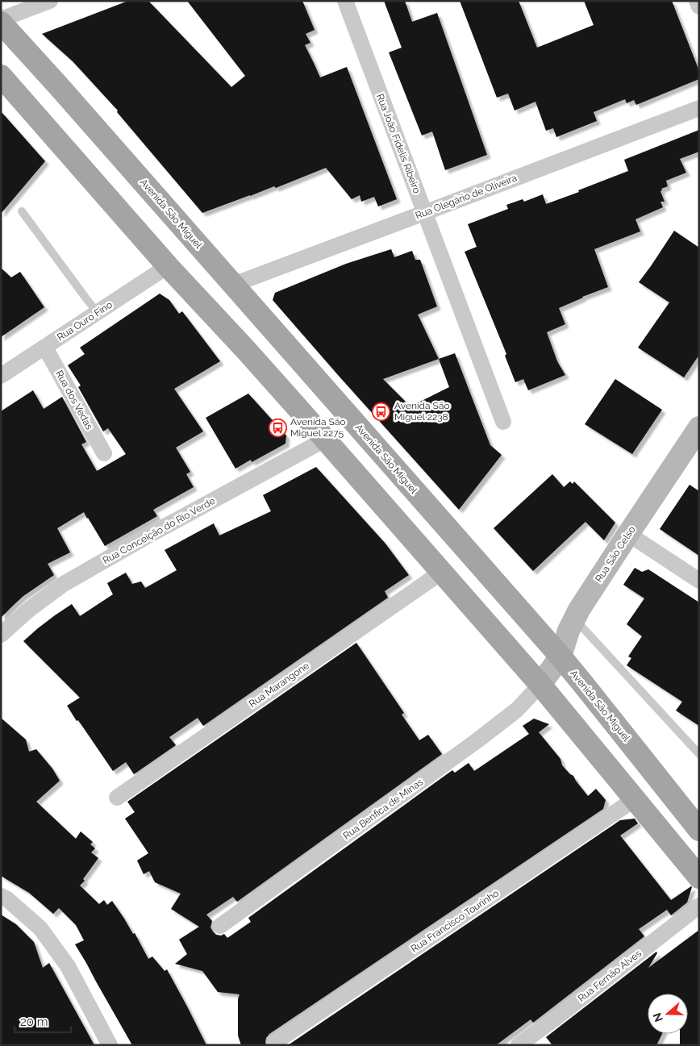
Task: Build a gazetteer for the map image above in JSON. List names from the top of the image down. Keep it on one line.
{"streets":{"main road":["Avenida São Miguel"],"street":["Rua João Fidelis Ribeiro","Rua Olegário de Oliveira","Rua Ouro Fino","Rua dos Vedas","Rua Conceição do Rio Verde","Rua São Celso","Rua Marangone","Rua Benfica de Minas","Rua Francisco Tourinho","Rua Fernão Alves"]},"crossings":[["Rua João Fidelis Ribeiro","Rua Olegário de Oliveira"],["Rua Olegário de Oliveira","Avenida São Miguel"],["Avenida São Miguel","Rua São Celso"],["Rua Ouro Fino","Rua dos Vedas"],["Rua São Celso","Rua Benfica de Minas"]],"places":{"bus stop":["Avenida São Miguel 2238","Avenida São Miguel 2275"]},"scale_bar":"20 m","north":"left"}
